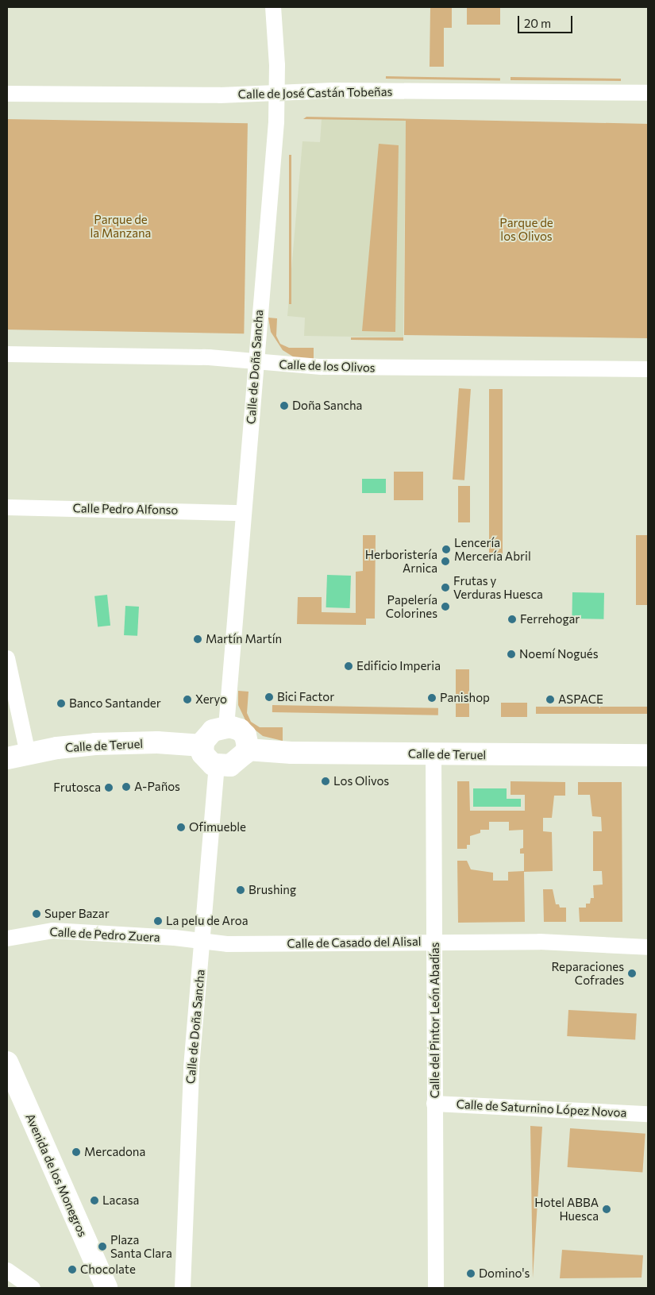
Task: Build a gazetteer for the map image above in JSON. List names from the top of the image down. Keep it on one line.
{"streets":{"main road":["Calle de Teruel","Avenida de los Monegros"],"street":["Calle de José Castán Tobeñas","Calle de los Olivos","Calle de Doña Sancha","Calle Pedro Alfonso","Calle de Pedro Zuera","Calle de Casado del Alisal","Calle del Pintor León Abadías","Calle de Saturnino López Novoa"]},"crossings":[["Calle de José Castán Tobeñas","Calle de Doña Sancha"],["Calle de los Olivos","Calle de Doña Sancha"],["Calle de Doña Sancha","Calle Pedro Alfonso"],["Calle de Doña Sancha","Calle de Teruel"],["Calle de Doña Sancha","Calle de Pedro Zuera"],["Calle de Doña Sancha","Calle de Casado del Alisal"],["Calle de Teruel","Calle del Pintor León Abadías"],["Calle de Pedro Zuera","Calle de Casado del Alisal"],["Calle de Casado del Alisal","Calle del Pintor León Abadías"],["Calle del Pintor León Abadías","Calle de Saturnino López Novoa"]],"parks":["Parque de la Manzana","Parque de los Olivos"],"places":["Doña Sancha","Lencería Mercería Abril","Herboristería Arnica","Frutas y Verduras Huesca","Papelería Colorines","Ferrehogar","Martín Martín","Noemí Nogués","Edificio Imperia","Bici Factor","Panishop","Xeryo","ASPACE","Banco Santander","Los Olivos","A-Paños","Frutosca","Ofimueble","Brushing","Super Bazar","La pelu de Aroa","Reparaciones Cofrades","Mercadona","Lacasa","Hotel ABBA Huesca","Plaza Santa Clara","Chocolate","Domino's"],"scale_bar":"20 m"}
